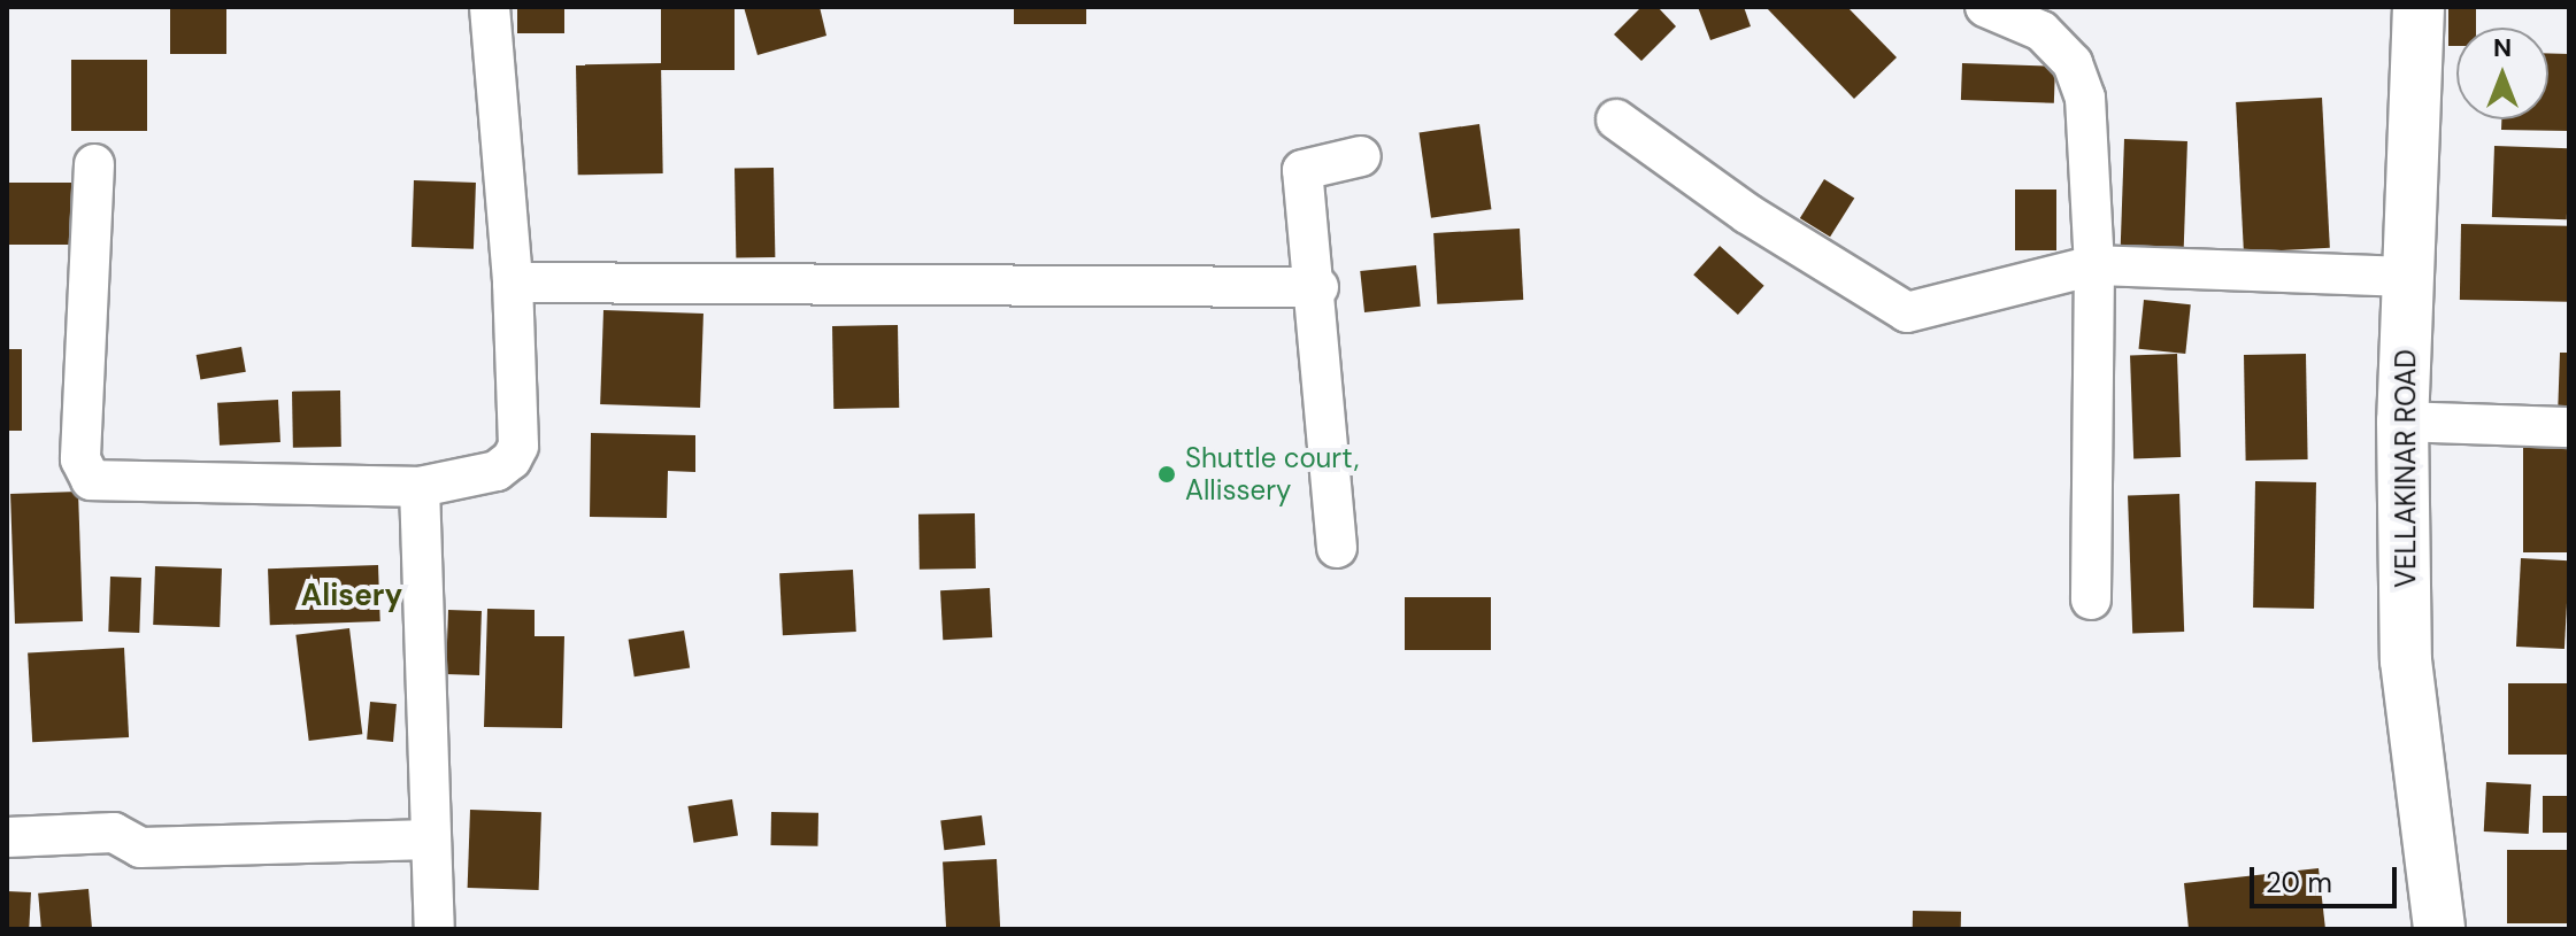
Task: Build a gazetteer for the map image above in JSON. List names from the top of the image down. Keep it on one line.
{"streets":{"main road":["VELLAKINAR ROAD"]},"districts":["Alisery"],"places":["Shuttle court, Allissery"],"scale_bar":"20 m","north":"top"}
